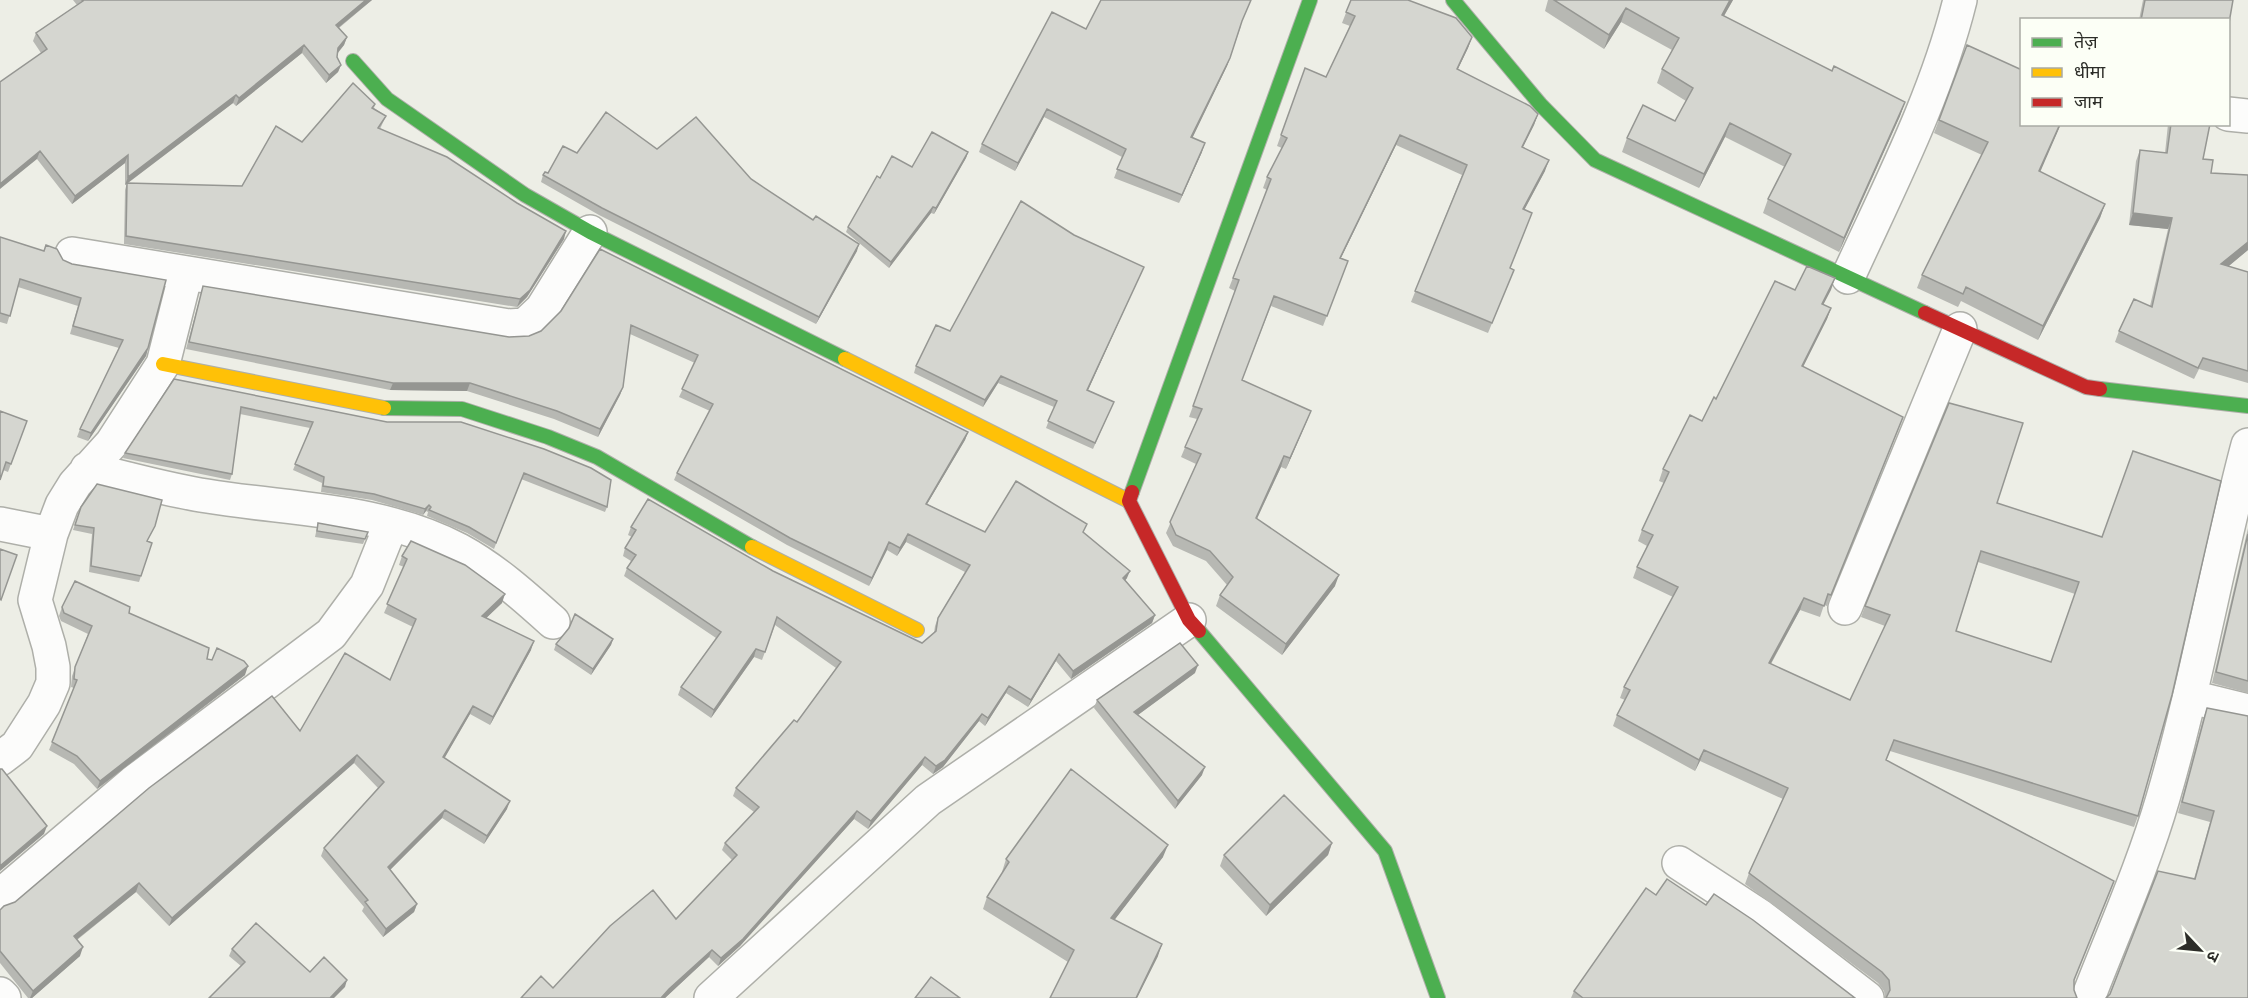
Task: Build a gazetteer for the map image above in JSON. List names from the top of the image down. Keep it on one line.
{"legend":["तेज़","धीमा","जाम"],"north":"bottom right"}
